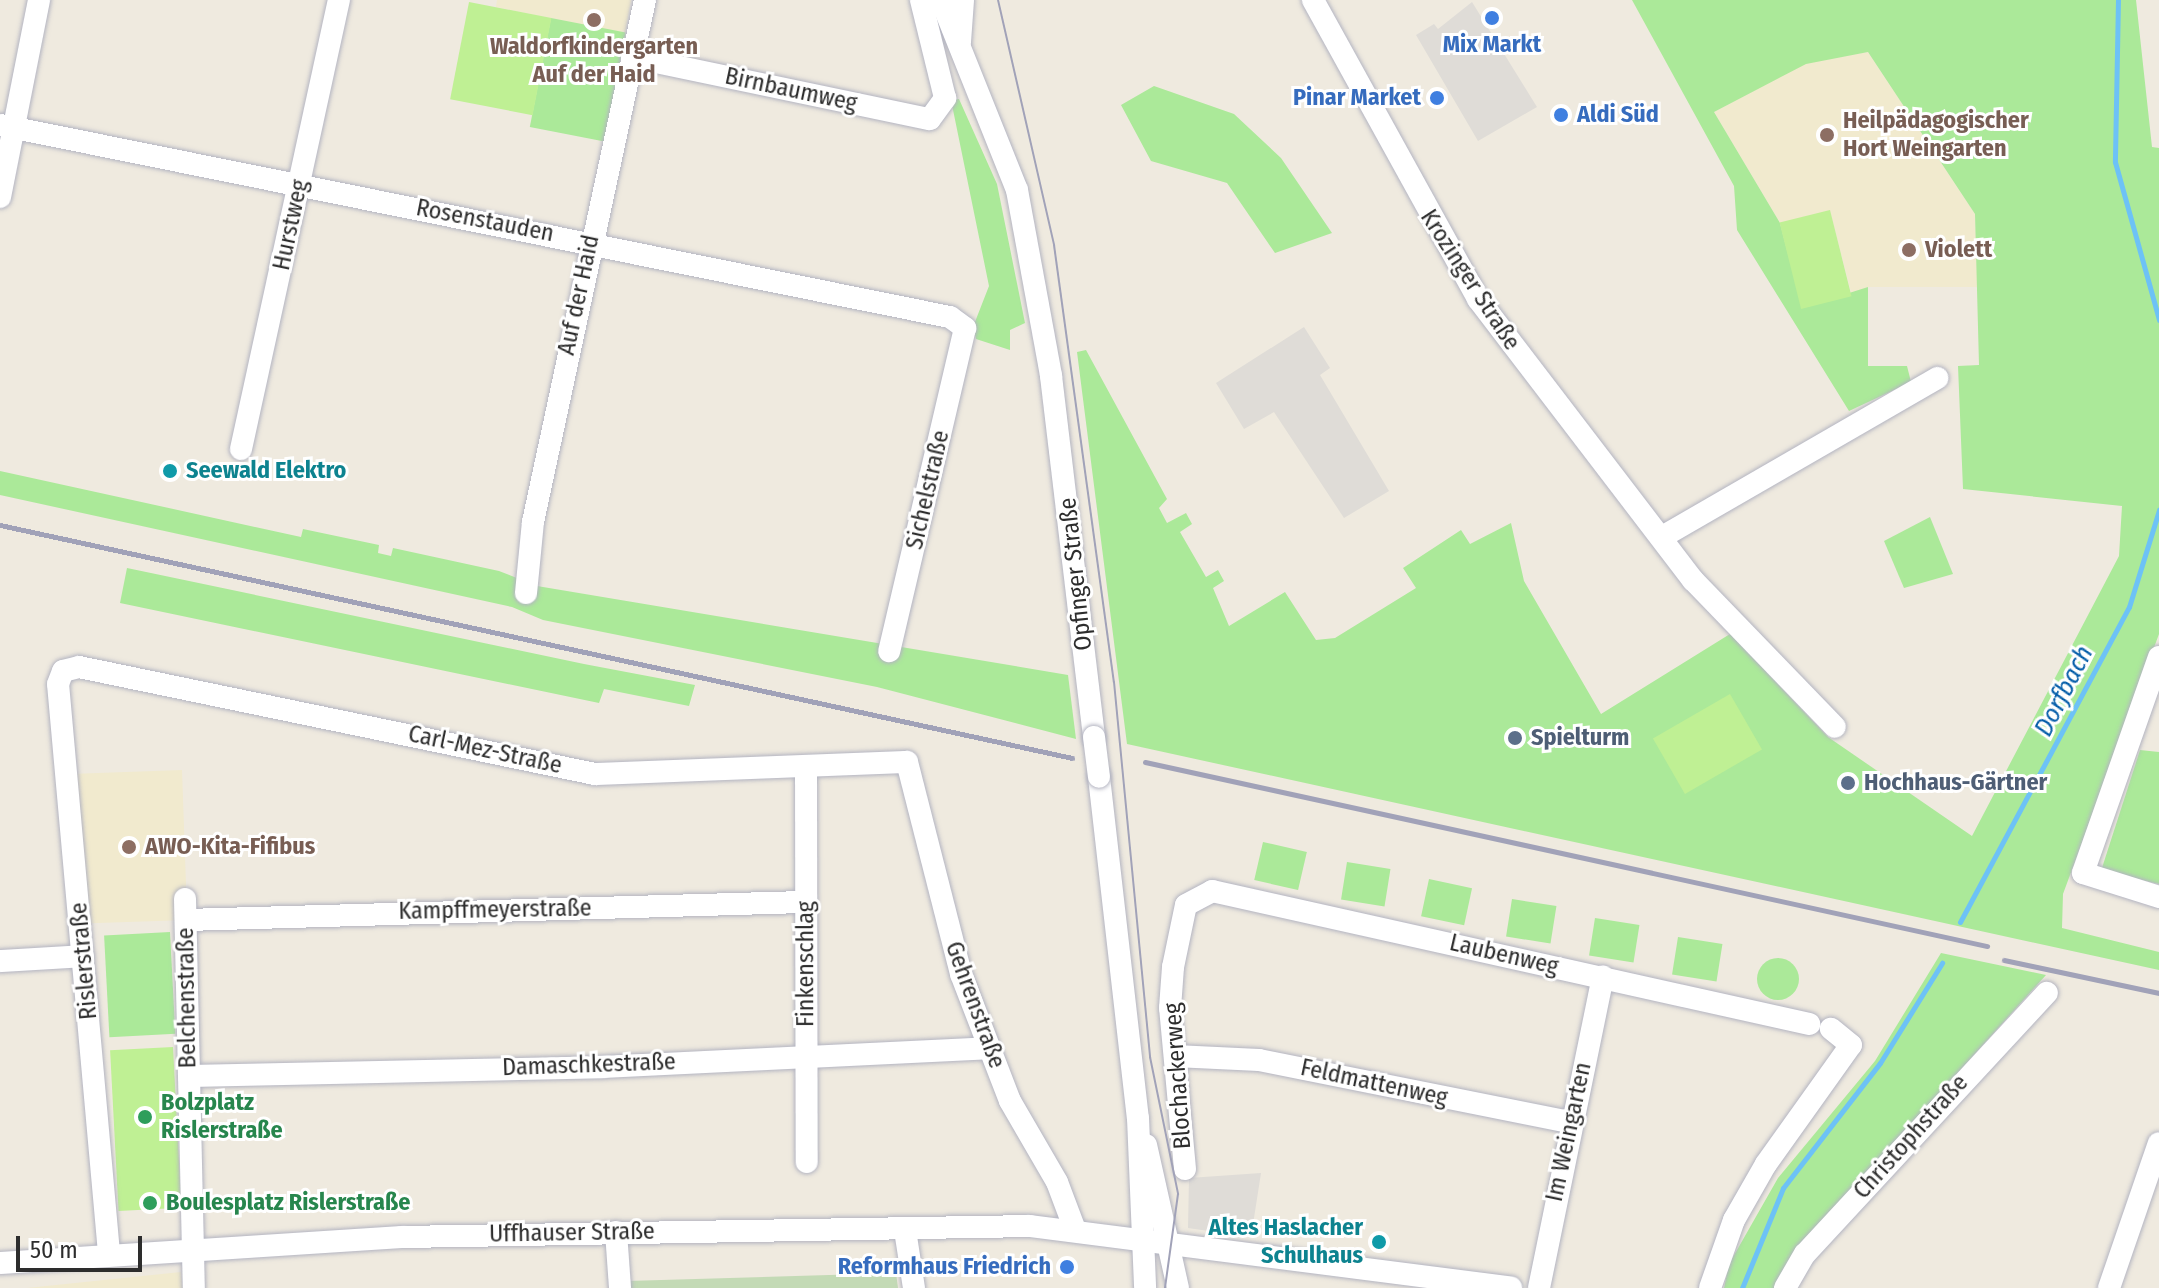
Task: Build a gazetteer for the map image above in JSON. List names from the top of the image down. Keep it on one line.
{"streets":{"street":["Birnbaumweg","Rosenstauden","Hurstweg","Krozinger Straße","Auf der Haid","Sichelstraße","Opfinger Straße","Carl-Mez-Straße","Kampffmeyerstraße","Laubenweg","Rislerstraße","Finkenschlag","Belchenstraße","Gehrenstraße","Damaschkestraße","Blochackerweg","Feldmattenweg","Im Weingarten","Christophstraße","Uffhauser Straße"]},"crossings":[["Birnbaumweg","Auf der Haid"],["Rosenstauden","Hurstweg"],["Rosenstauden","Auf der Haid"],["Rosenstauden","Sichelstraße"],["Opfinger Straße","Uffhauser Straße"],["Carl-Mez-Straße","Rislerstraße"],["Carl-Mez-Straße","Finkenschlag"],["Carl-Mez-Straße","Gehrenstraße"],["Kampffmeyerstraße","Finkenschlag"],["Kampffmeyerstraße","Belchenstraße"],["Laubenweg","Blochackerweg"],["Laubenweg","Im Weingarten"],["Rislerstraße","Uffhauser Straße"],["Finkenschlag","Damaschkestraße"],["Belchenstraße","Damaschkestraße"],["Belchenstraße","Uffhauser Straße"],["Gehrenstraße","Damaschkestraße"],["Gehrenstraße","Uffhauser Straße"],["Blochackerweg","Feldmattenweg"],["Feldmattenweg","Im Weingarten"]],"water":["Dorfbach"],"places":["Mix Markt","Waldorfkindergarten Auf der Haid","Pinar Market","Aldi Süd","Heilpädagogischer Hort Weingarten","Violett","Seewald Elektro","Spielturm","Hochhaus-Gärtner","AWO-Kita-Fifibus","Bolzplatz Rislerstraße","Boulesplatz Rislerstraße","Altes Haslacher Schulhaus","Reformhaus Friedrich"],"scale_bar":"50 m"}
